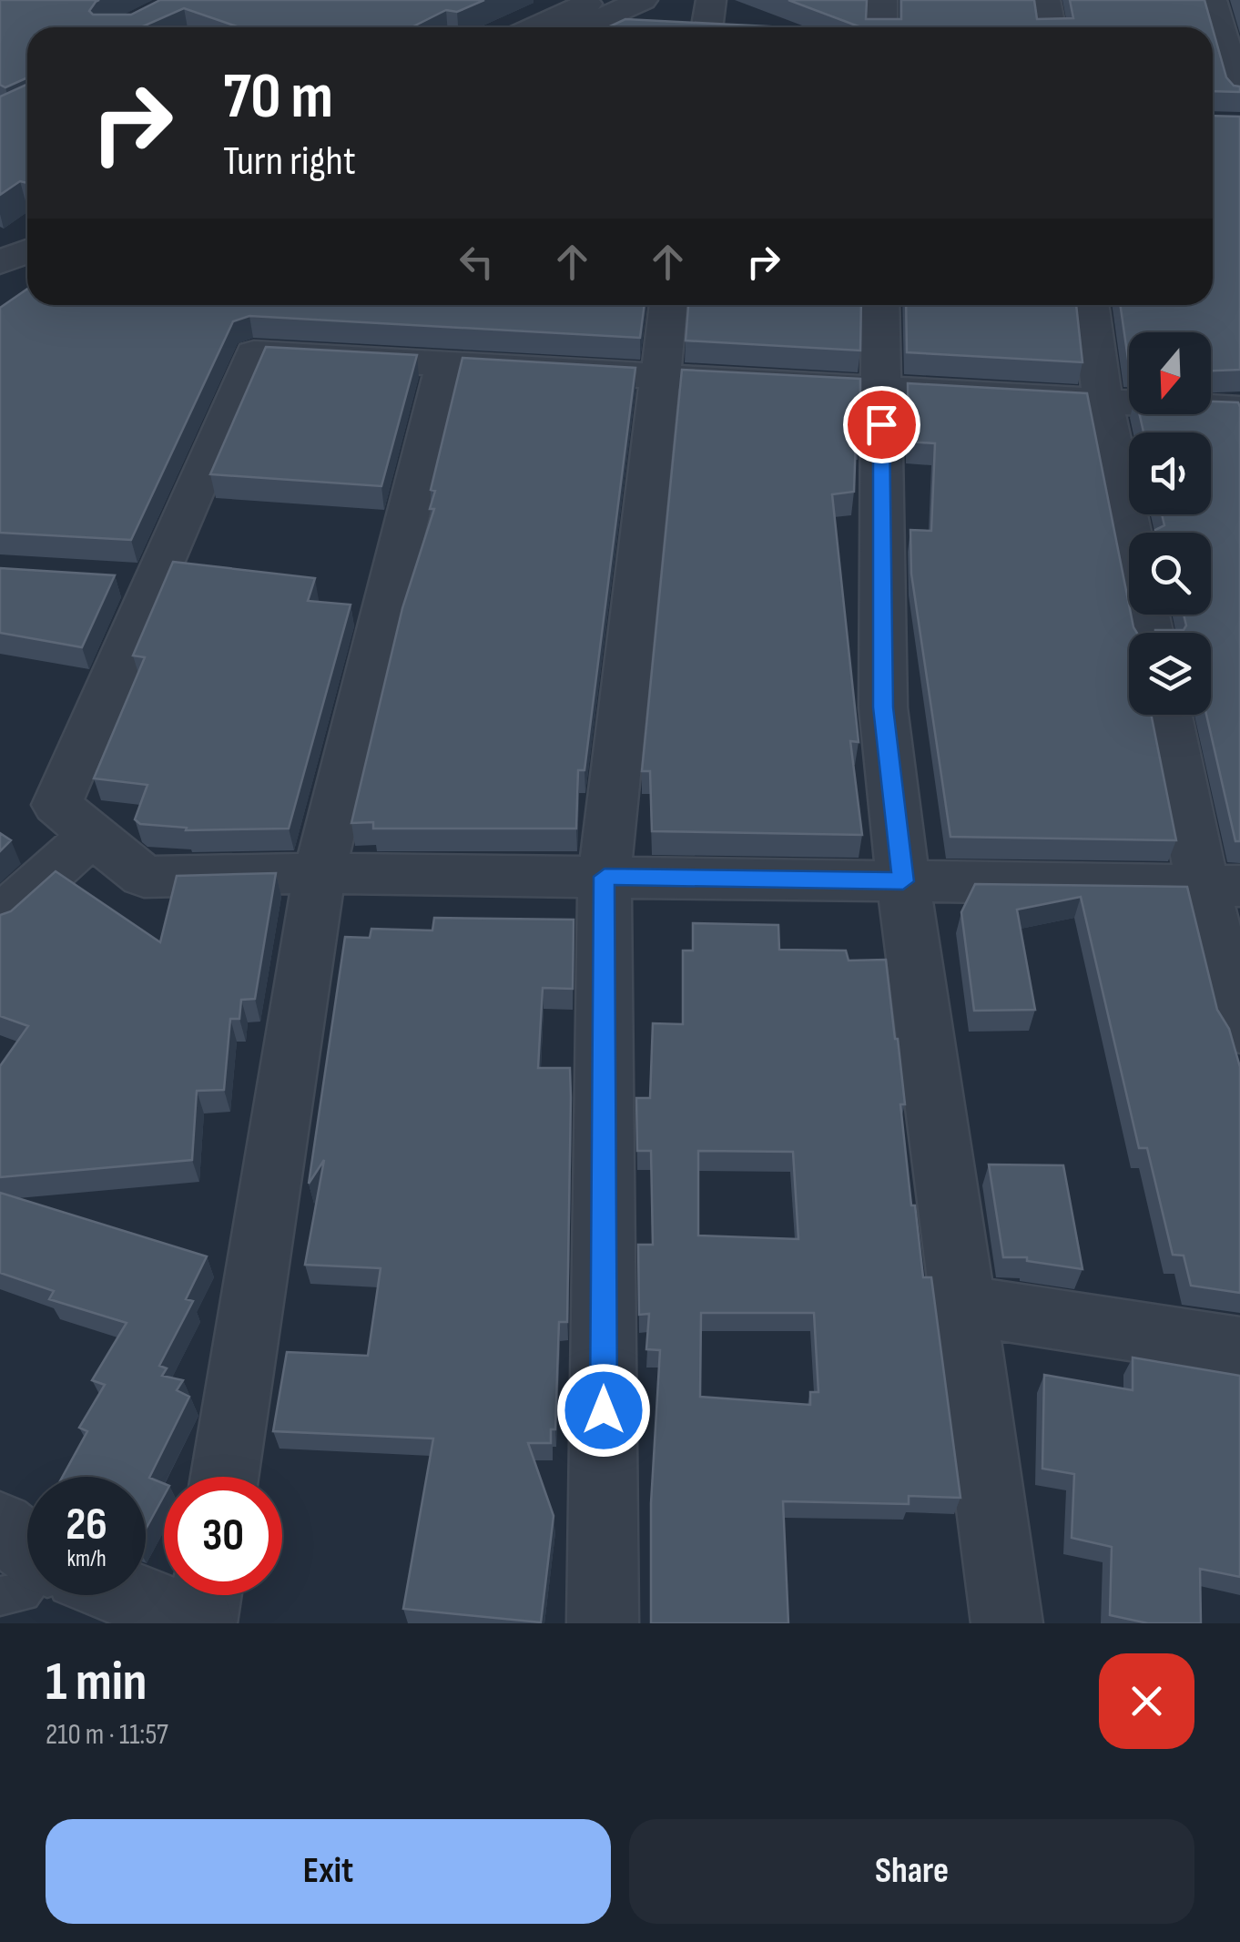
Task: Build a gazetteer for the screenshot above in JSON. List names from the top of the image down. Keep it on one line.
{"north":"bottom","page":{"turn":["70 m","Turn right"],"speed":"26 km/h","limit":"30","heading":["1 min","210 m · 11:57"],"buttons":["Exit","Share"]}}
